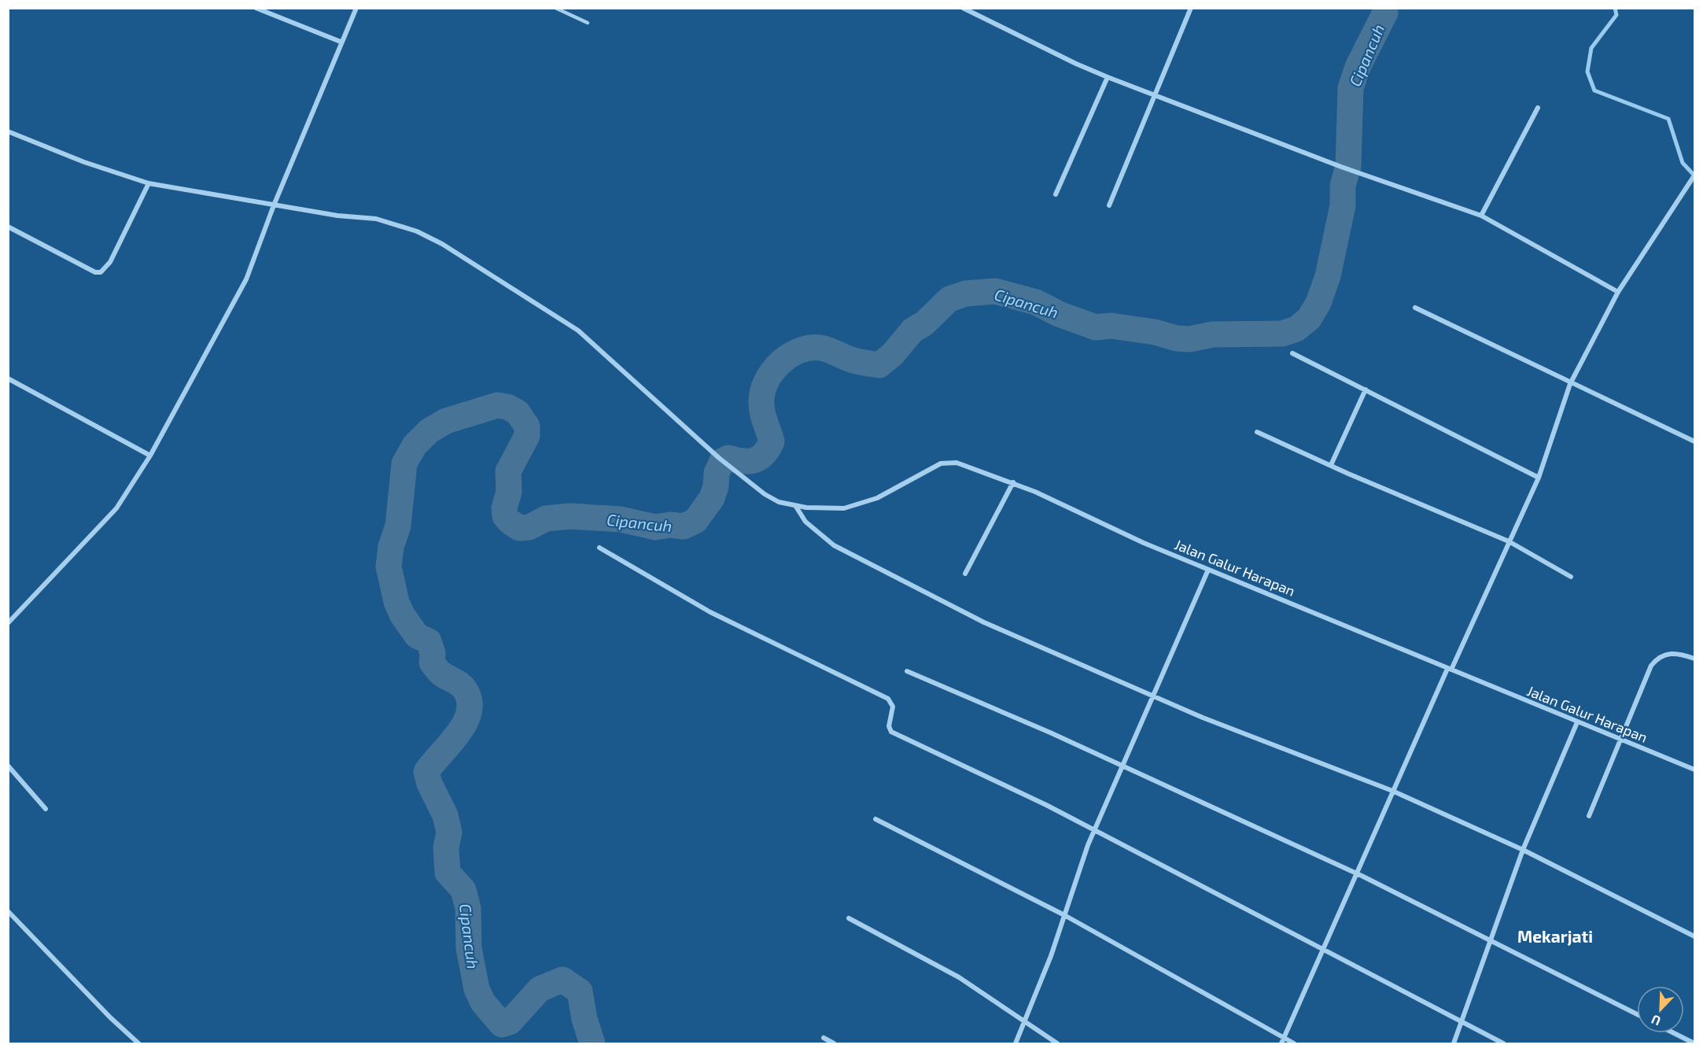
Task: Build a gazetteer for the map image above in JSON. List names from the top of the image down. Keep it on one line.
{"streets":{"street":["Jalan Galur Harapan"]},"districts":["Mekarjati"],"water":["Cipancuh"],"north":"bottom left"}
